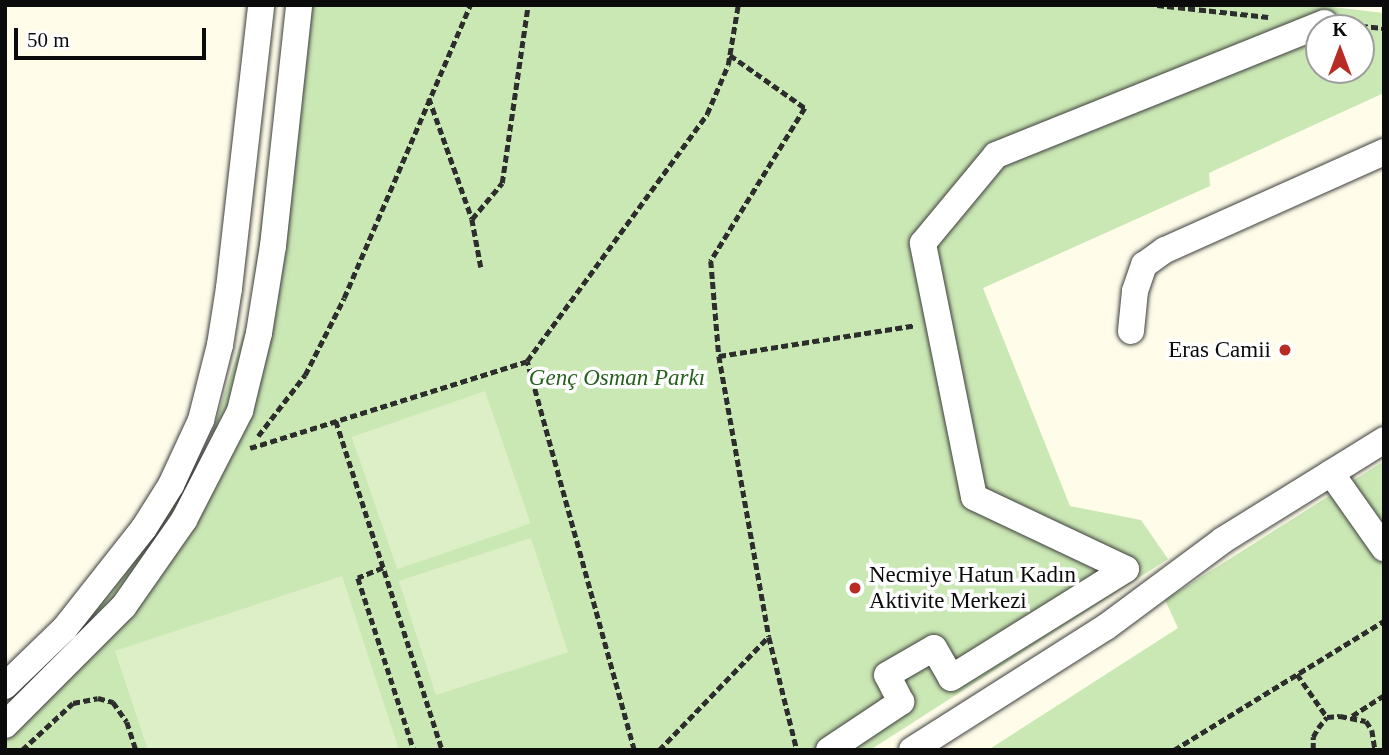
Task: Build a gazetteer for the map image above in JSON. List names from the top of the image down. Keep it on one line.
{"parks":["Genç Osman Parkı"],"places":["Eras Camii","Necmiye Hatun Kadın Aktivite Merkezi"],"scale_bar":"50 m","north":"top"}
